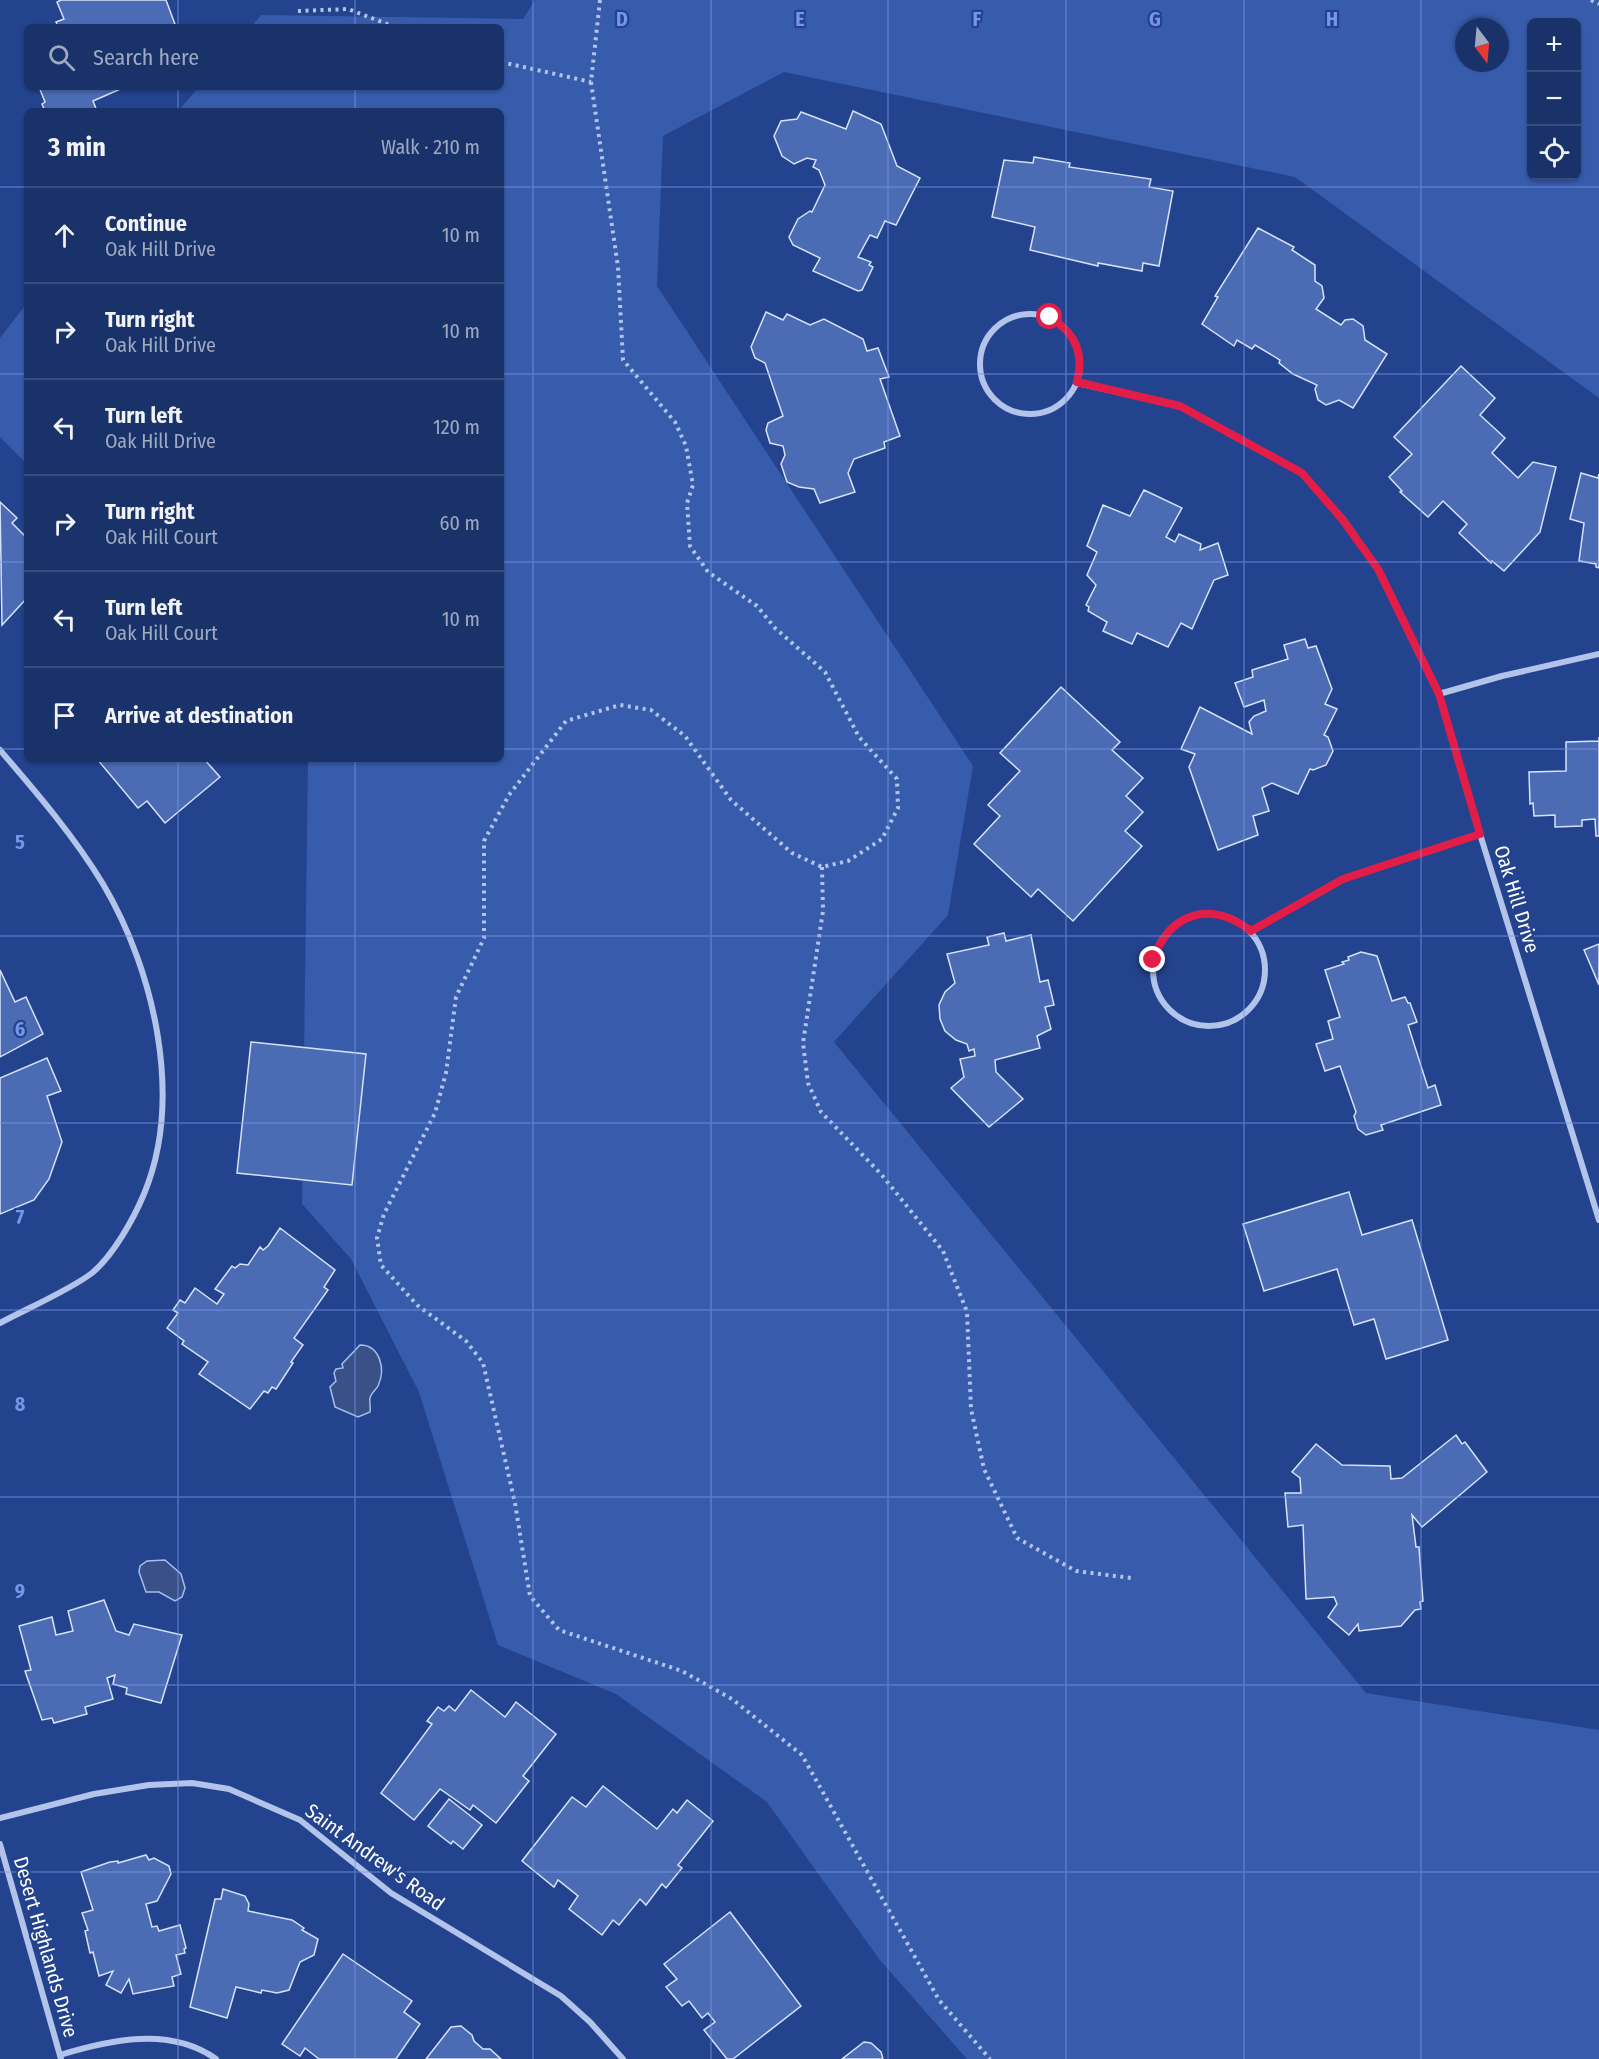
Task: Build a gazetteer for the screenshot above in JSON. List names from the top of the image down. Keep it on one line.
{"streets":{"street":["Oak Hill Drive","Saint Andrew's Road","Desert Highlands Drive"]},"north":"bottom","page":{"map_buttons":["+","−"],"search":"Search here","heading":["3 min","Walk · 210 m"],"list":[["Continue","Oak Hill Drive","10 m"],["Turn right","Oak Hill Drive","10 m"],["Turn left","Oak Hill Drive","120 m"],["Turn right","Oak Hill Court","60 m"],["Turn left","Oak Hill Court","10 m"],"Arrive at destination"]},"grid":{"columns":["D","E","F","G","H"],"rows":["5","6","7","8","9"]}}
